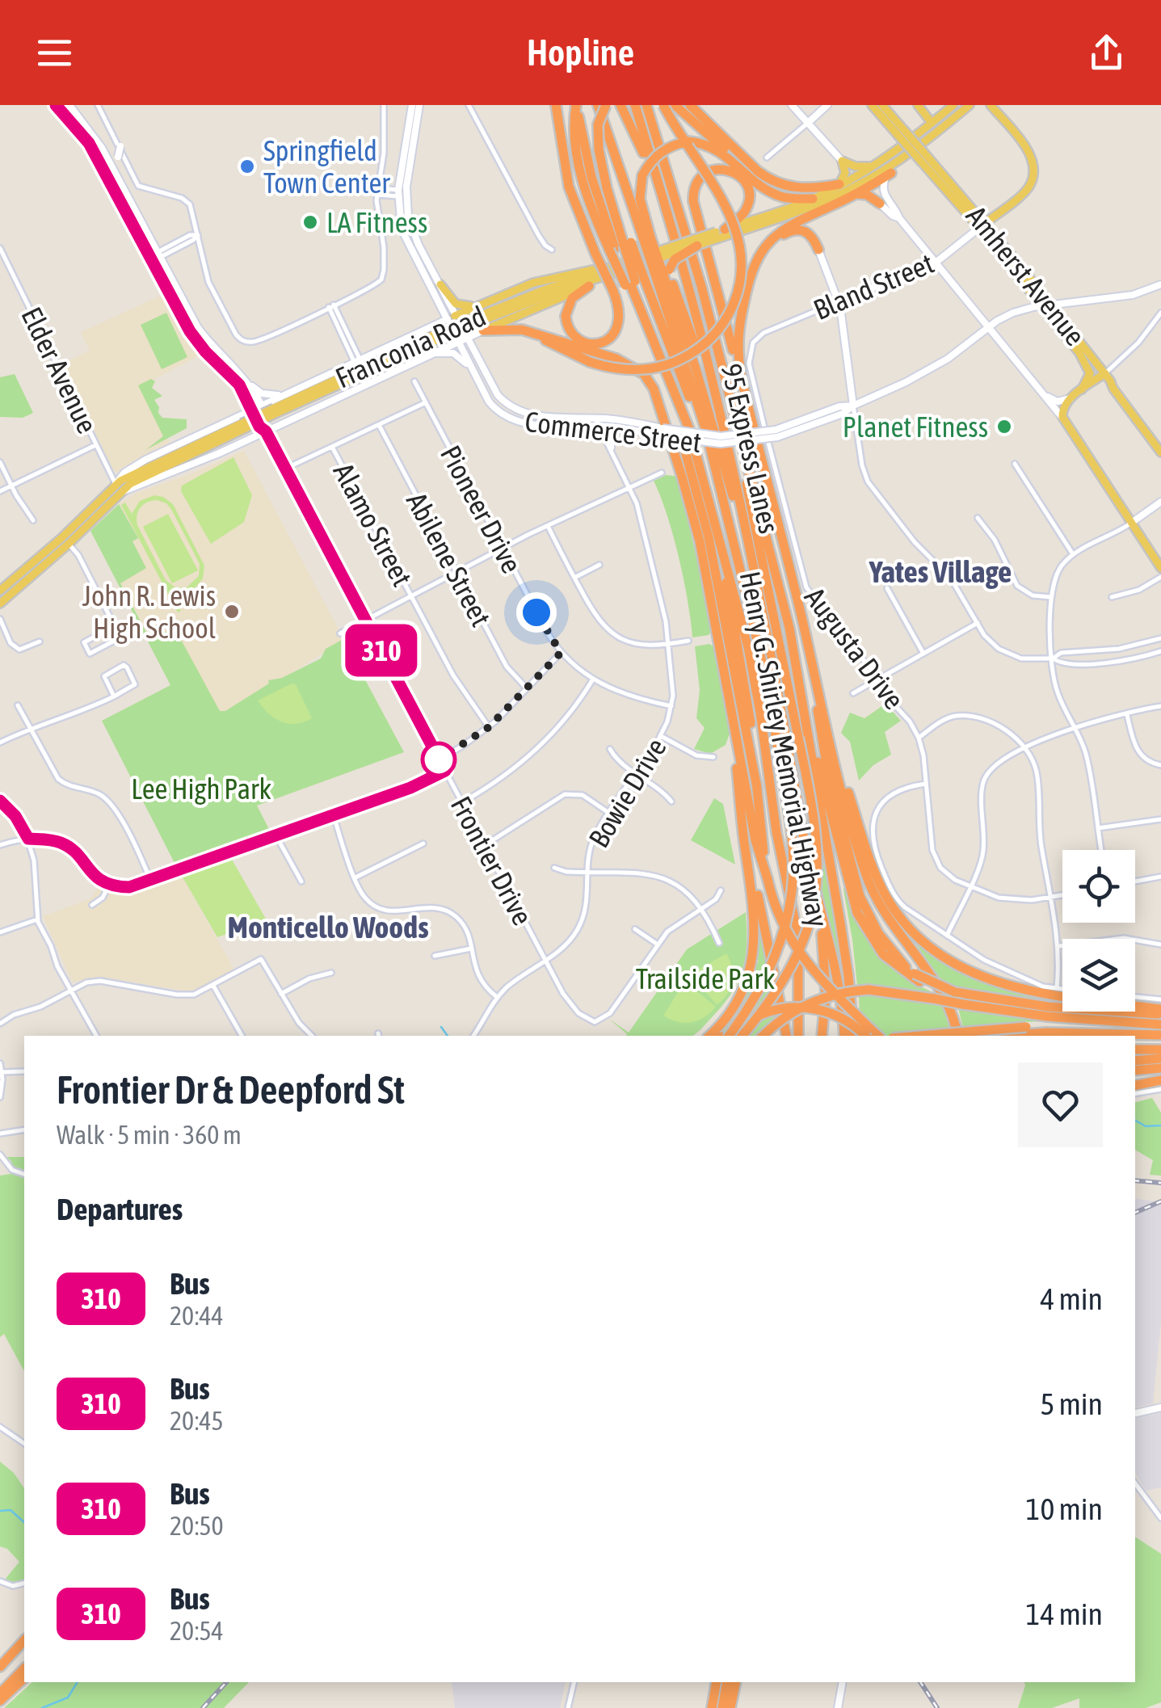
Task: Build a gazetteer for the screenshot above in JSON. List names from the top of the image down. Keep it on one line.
{"streets":{"highway":["95 Express Lanes","Henry G. Shirley Memorial Highway"],"main road":["Amherst Avenue","Bland Street","Franconia Road","Commerce Street","Frontier Drive"],"street":["Elder Avenue","Pioneer Drive","Alamo Street","Abilene Street","Augusta Drive","Bowie Drive"]},"crossings":[["Amherst Avenue","Bland Street"],["Amherst Avenue","Commerce Street"],["Bland Street","Augusta Drive"],["Franconia Road","Elder Avenue"],["Franconia Road","Commerce Street"],["Franconia Road","Frontier Drive"],["Commerce Street","Bowie Drive"],["Pioneer Drive","Bowie Drive"],["Bowie Drive","Frontier Drive"]],"districts":["Yates Village","Monticello Woods"],"parks":["Lee High Park","Trailside Park"],"places":["Springfield Town Center","LA Fitness","Planet Fitness","John R. Lewis High School"],"lines":["bus line 310"],"page":{"header":"Hopline","on_map":"310","heading":[["Frontier Dr & Deepford St","Walk · 5 min · 360 m"],"Departures"],"list":[{"mark":"310","name":"Bus","note":"20:44","value":"4 min"},{"mark":"310","name":"Bus","note":"20:45","value":"5 min"},{"mark":"310","name":"Bus","note":"20:50","value":"10 min"},{"mark":"310","name":"Bus","note":"20:54","value":"14 min"}]}}
